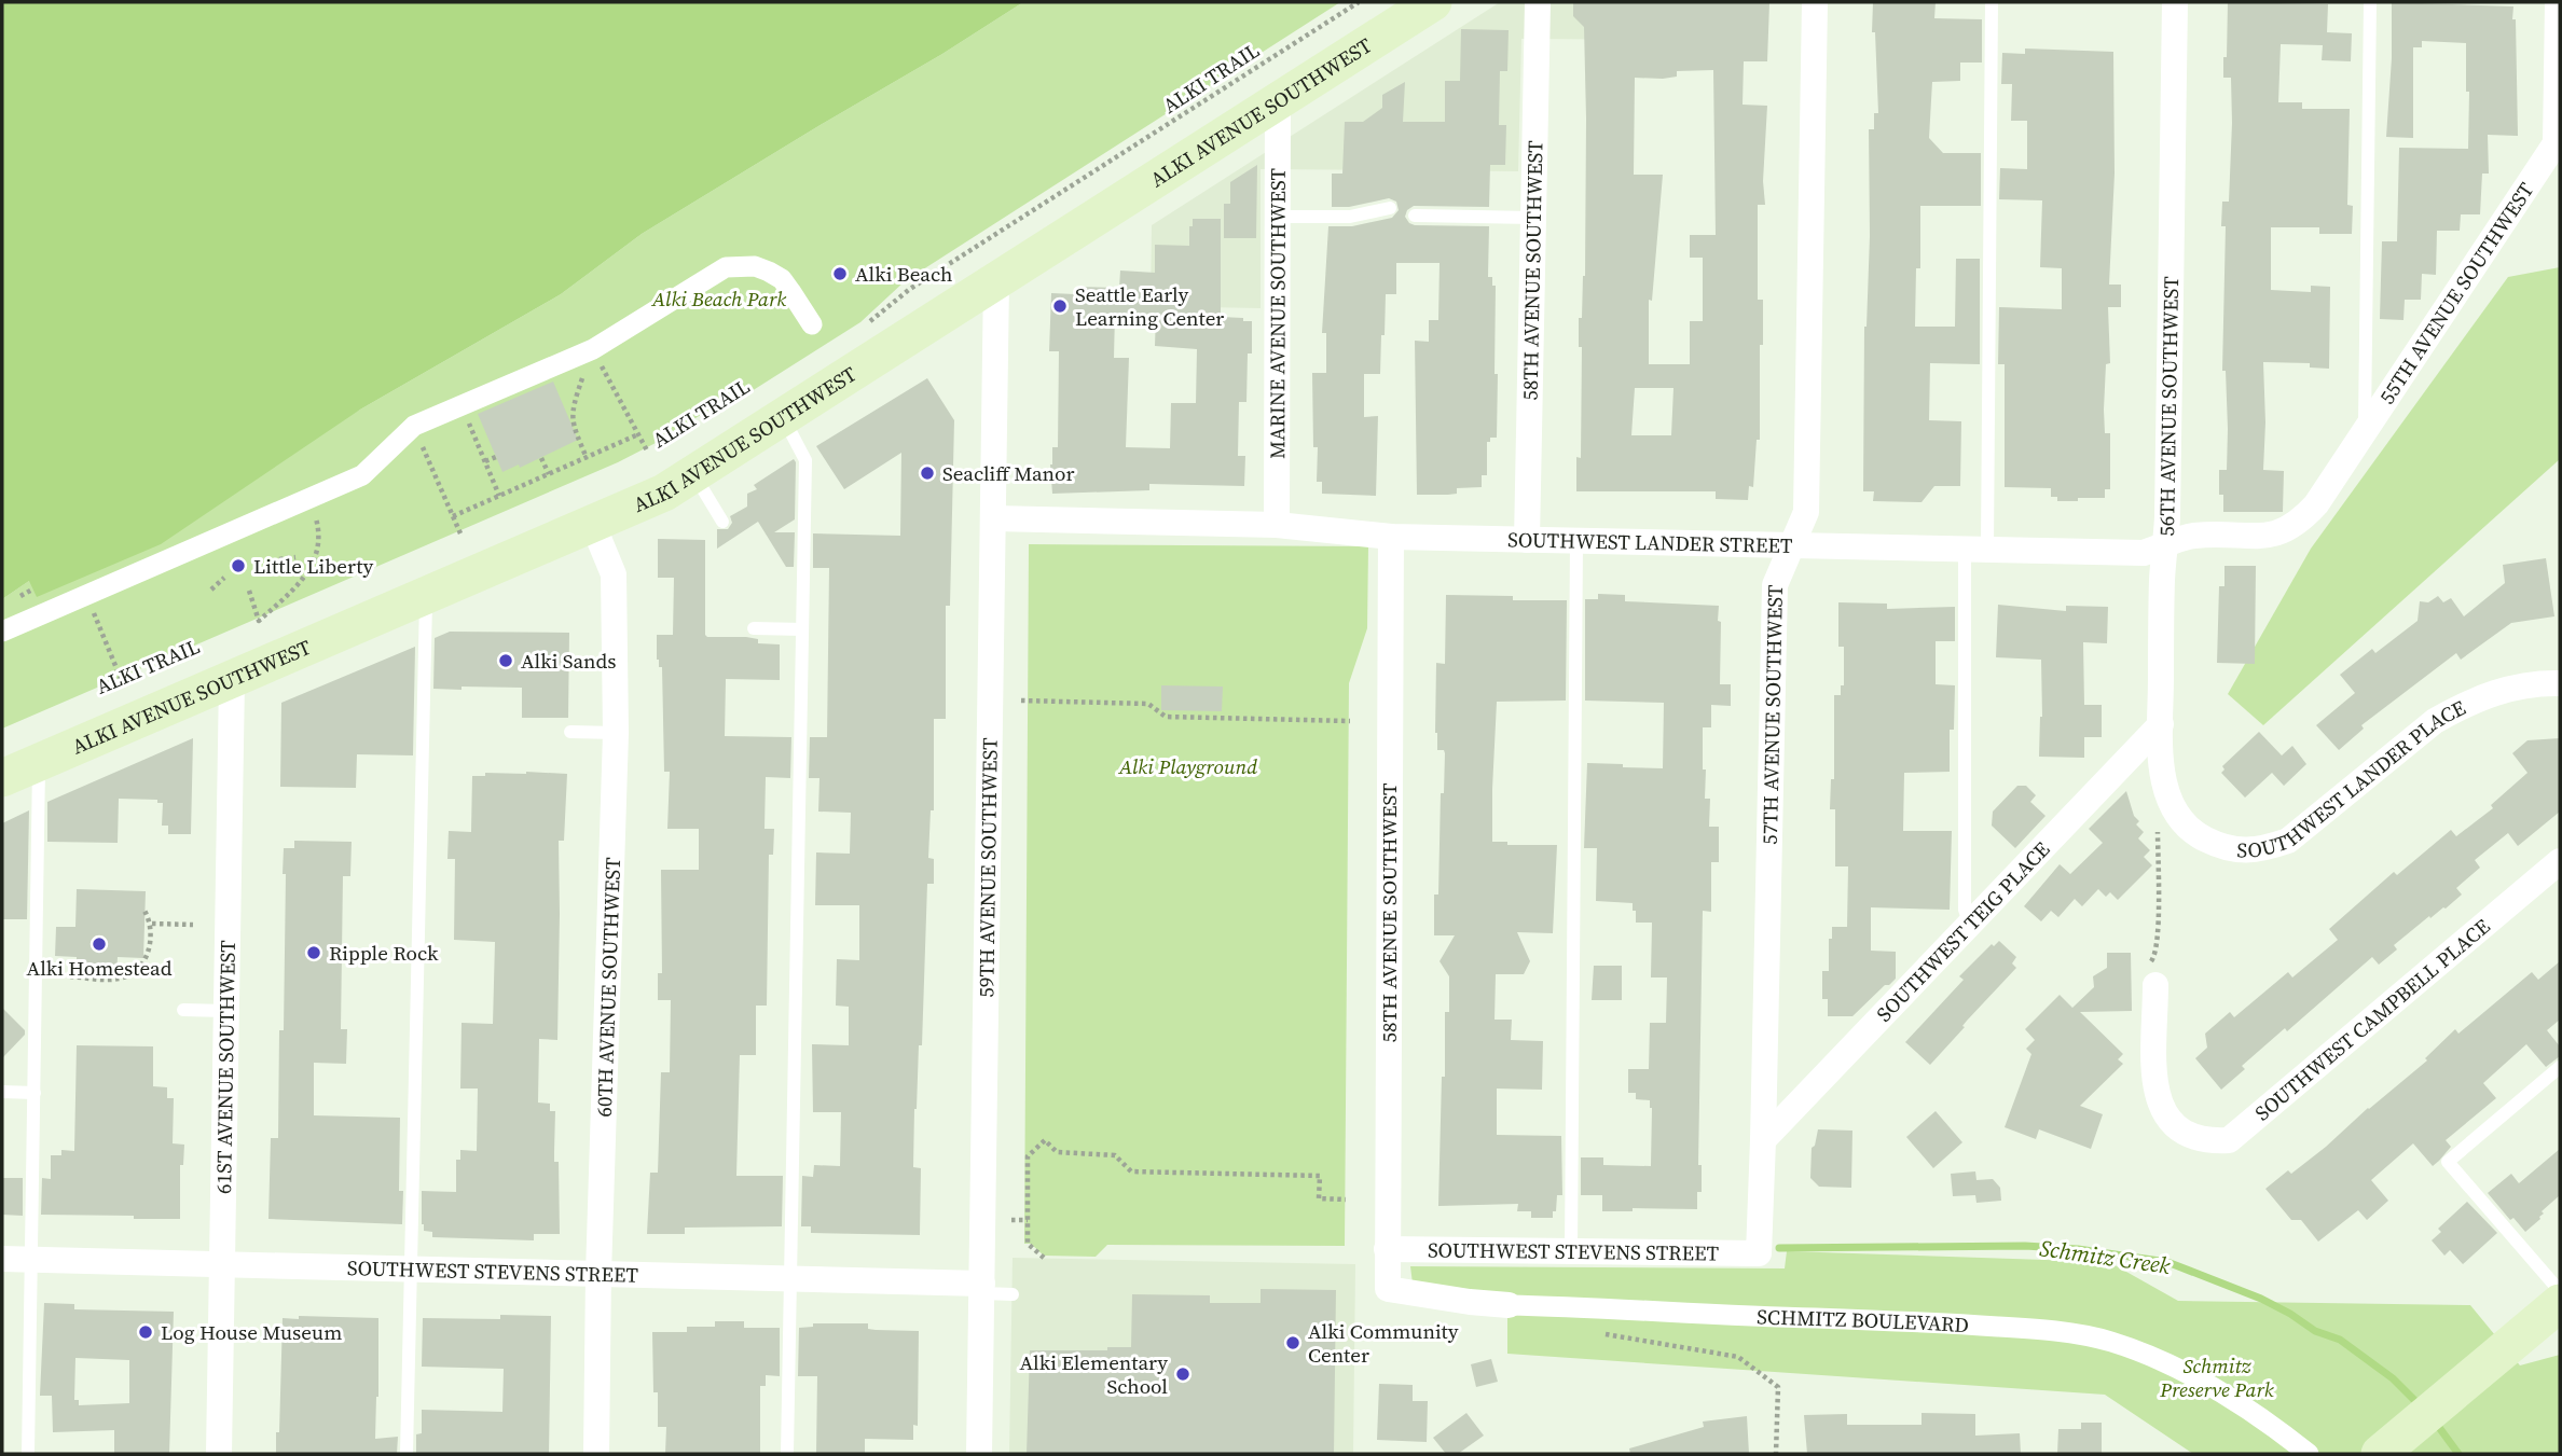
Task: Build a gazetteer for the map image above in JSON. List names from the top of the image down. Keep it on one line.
{"streets":{"main road":["ALKI AVENUE SOUTHWEST"],"street":["58TH AVENUE SOUTHWEST","55TH AVENUE SOUTHWEST","MARINE AVENUE SOUTHWEST","56TH AVENUE SOUTHWEST","SOUTHWEST LANDER STREET","57TH AVENUE SOUTHWEST","SOUTHWEST LANDER PLACE","59TH AVENUE SOUTHWEST","SOUTHWEST TEIG PLACE","60TH AVENUE SOUTHWEST","SOUTHWEST CAMPBELL PLACE","61ST AVENUE SOUTHWEST","SOUTHWEST STEVENS STREET","SCHMITZ BOULEVARD"],"path":["ALKI TRAIL"]},"crossings":[["ALKI AVENUE SOUTHWEST","MARINE AVENUE SOUTHWEST"],["ALKI AVENUE SOUTHWEST","59TH AVENUE SOUTHWEST"],["ALKI AVENUE SOUTHWEST","60TH AVENUE SOUTHWEST"],["ALKI AVENUE SOUTHWEST","61ST AVENUE SOUTHWEST"],["58TH AVENUE SOUTHWEST","SOUTHWEST LANDER STREET"],["58TH AVENUE SOUTHWEST","SOUTHWEST STEVENS STREET"],["58TH AVENUE SOUTHWEST","SCHMITZ BOULEVARD"],["55TH AVENUE SOUTHWEST","SOUTHWEST LANDER STREET"],["MARINE AVENUE SOUTHWEST","SOUTHWEST LANDER STREET"],["56TH AVENUE SOUTHWEST","SOUTHWEST LANDER STREET"],["56TH AVENUE SOUTHWEST","SOUTHWEST LANDER PLACE"],["56TH AVENUE SOUTHWEST","SOUTHWEST TEIG PLACE"],["SOUTHWEST LANDER STREET","57TH AVENUE SOUTHWEST"],["SOUTHWEST LANDER STREET","59TH AVENUE SOUTHWEST"],["57TH AVENUE SOUTHWEST","SOUTHWEST TEIG PLACE"],["57TH AVENUE SOUTHWEST","SOUTHWEST STEVENS STREET"],["59TH AVENUE SOUTHWEST","SOUTHWEST STEVENS STREET"],["60TH AVENUE SOUTHWEST","SOUTHWEST STEVENS STREET"],["61ST AVENUE SOUTHWEST","SOUTHWEST STEVENS STREET"]],"water":["Schmitz Creek"],"parks":["Alki Beach Park","Alki Playground","Schmitz Preserve Park"],"places":["Alki Beach","Seattle Early Learning Center","Seacliff Manor","Little Liberty","Alki Sands","Alki Homestead","Ripple Rock","Log House Museum","Alki Community Center","Alki Elementary School"]}
